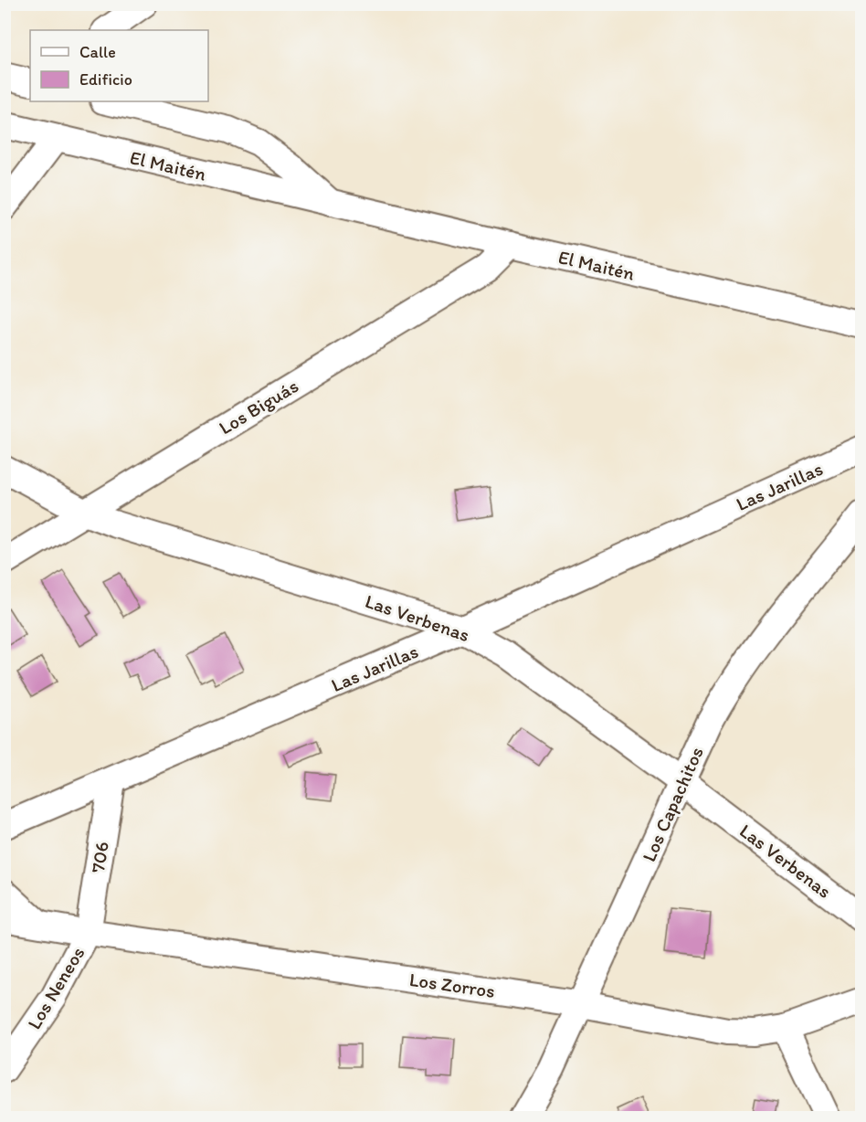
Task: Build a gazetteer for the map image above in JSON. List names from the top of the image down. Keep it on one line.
{"streets":{"street":["El Maitén","Los Biguás","Las Jarillas","Las Verbenas","Los Capachitos","706","Los Zorros","Los Neneos"]},"crossings":[["El Maitén","Los Biguás"],["Los Biguás","Las Verbenas"],["Las Jarillas","Las Verbenas"],["Las Jarillas","706"],["Las Verbenas","Los Capachitos"],["Los Capachitos","Los Zorros"],["706","Los Zorros"],["706","Los Neneos"],["Los Zorros","Los Neneos"]],"legend":["Calle","Edificio"]}
